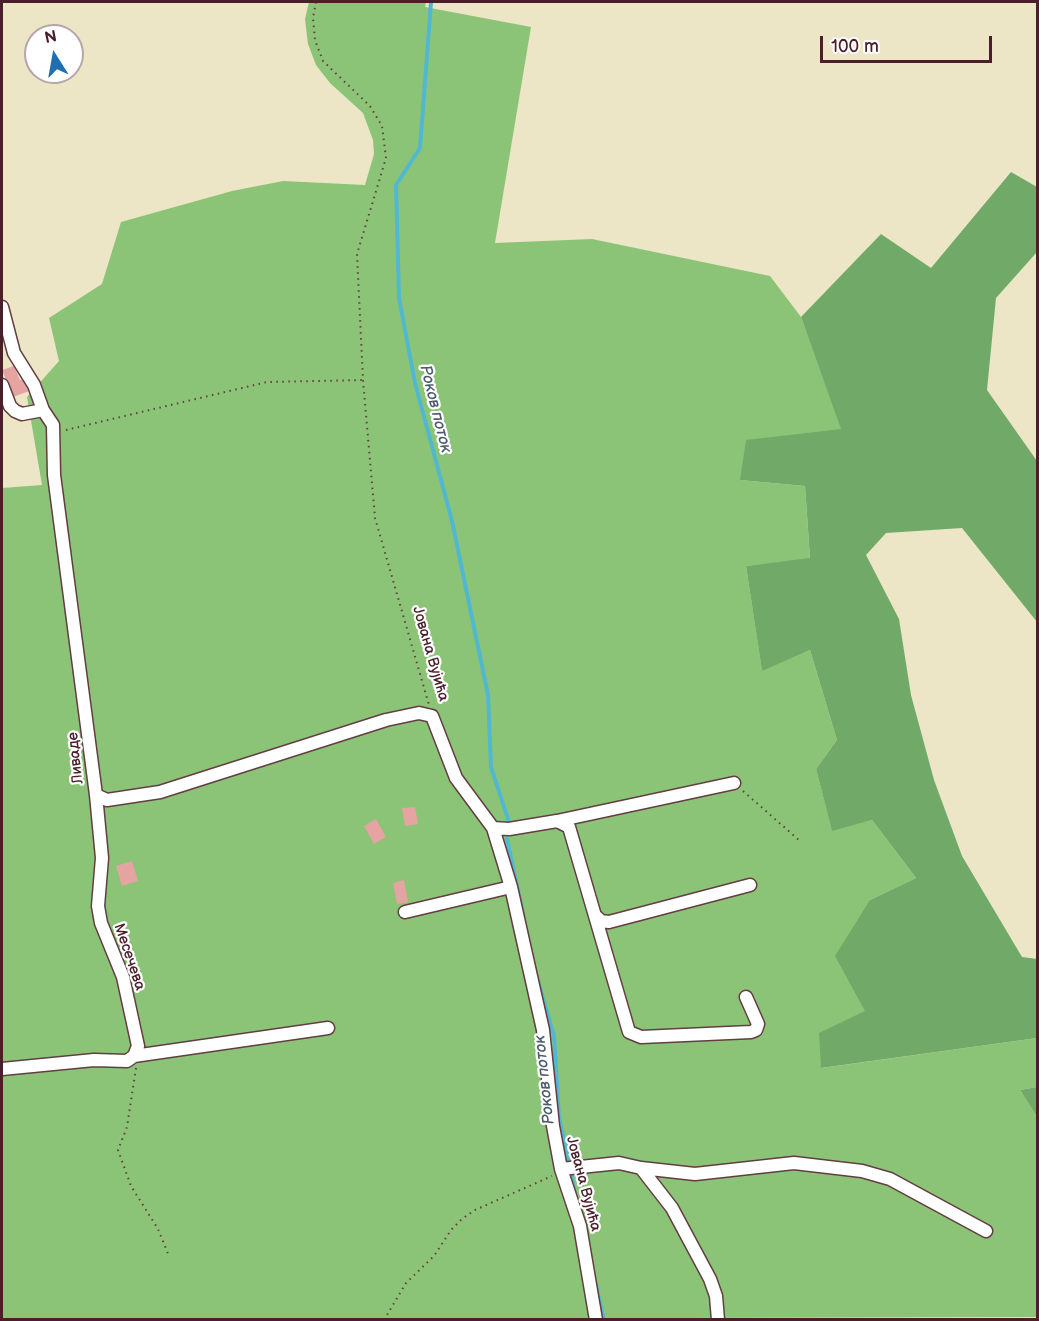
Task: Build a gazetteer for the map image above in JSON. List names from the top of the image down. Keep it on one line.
{"streets":{"street":["Јована Вујића","Ливаде","Месечева"]},"crossings":[["Јована Вујића","Ливаде"],["Ливаде","Месечева"]],"water":["Роков поток"],"scale_bar":"100 m","north":"top"}
